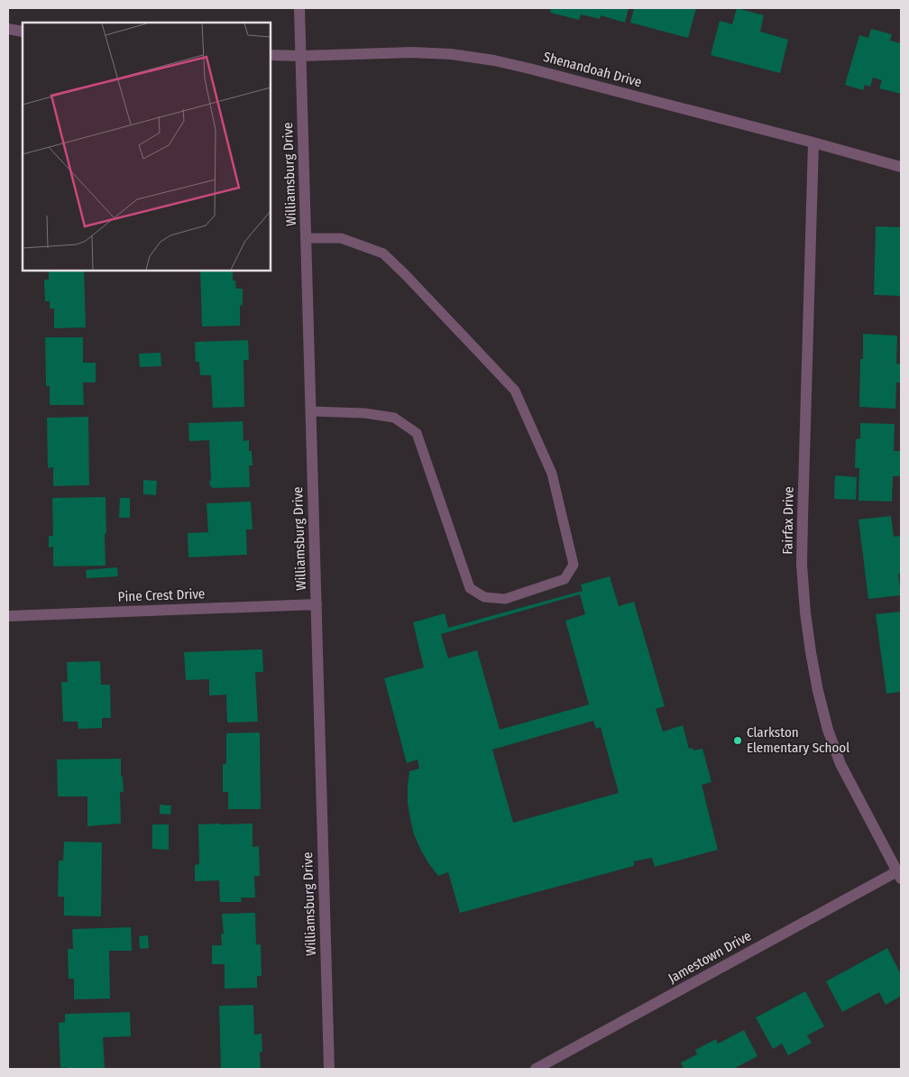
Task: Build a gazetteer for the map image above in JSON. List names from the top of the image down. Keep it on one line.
{"streets":{"street":["Shenandoah Drive","Williamsburg Drive","Fairfax Drive","Pine Crest Drive","Jamestown Drive"]},"crossings":[["Shenandoah Drive","Williamsburg Drive"],["Shenandoah Drive","Fairfax Drive"],["Williamsburg Drive","Pine Crest Drive"],["Fairfax Drive","Jamestown Drive"]],"places":["Clarkston Elementary School"]}
